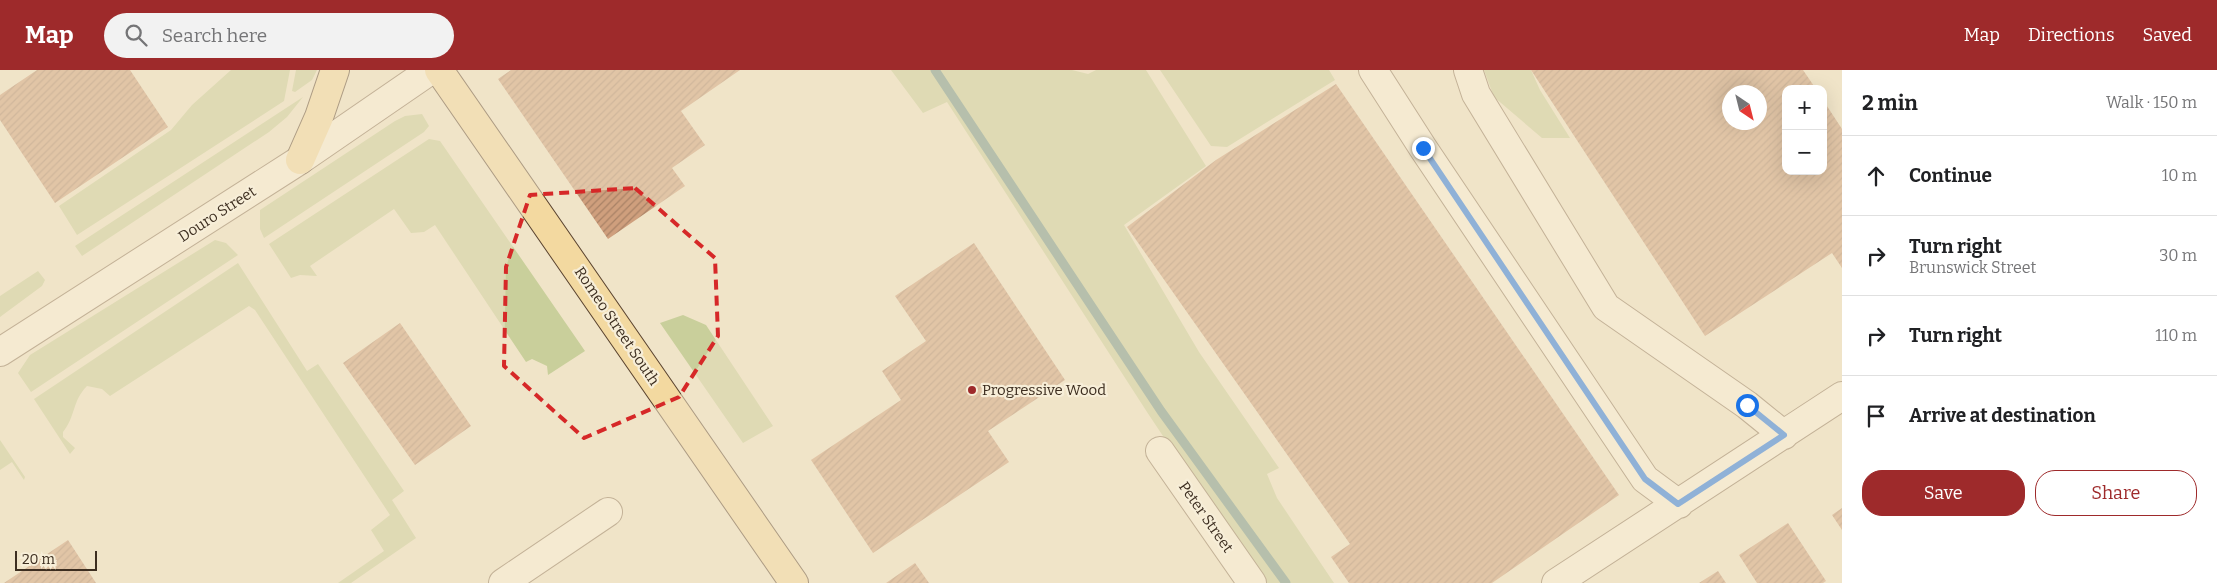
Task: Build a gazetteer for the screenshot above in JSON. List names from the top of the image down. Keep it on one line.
{"streets":{"main road":["Romeo Street South"],"street":["Douro Street","Peter Street"]},"places":["Progressive Wood"],"scale_bar":"20 m","north":"bottom right","page":{"header":"Map","search":"Search here","nav":["Map","Directions","Saved"],"heading":["2 min","Walk · 150 m"],"map_buttons":["+","−"],"list":[["Continue","10 m"],["Turn right","Brunswick Street","30 m"],["Turn right","110 m"],"Arrive at destination"],"buttons":["Save","Share"],"scale":"20 m"}}
